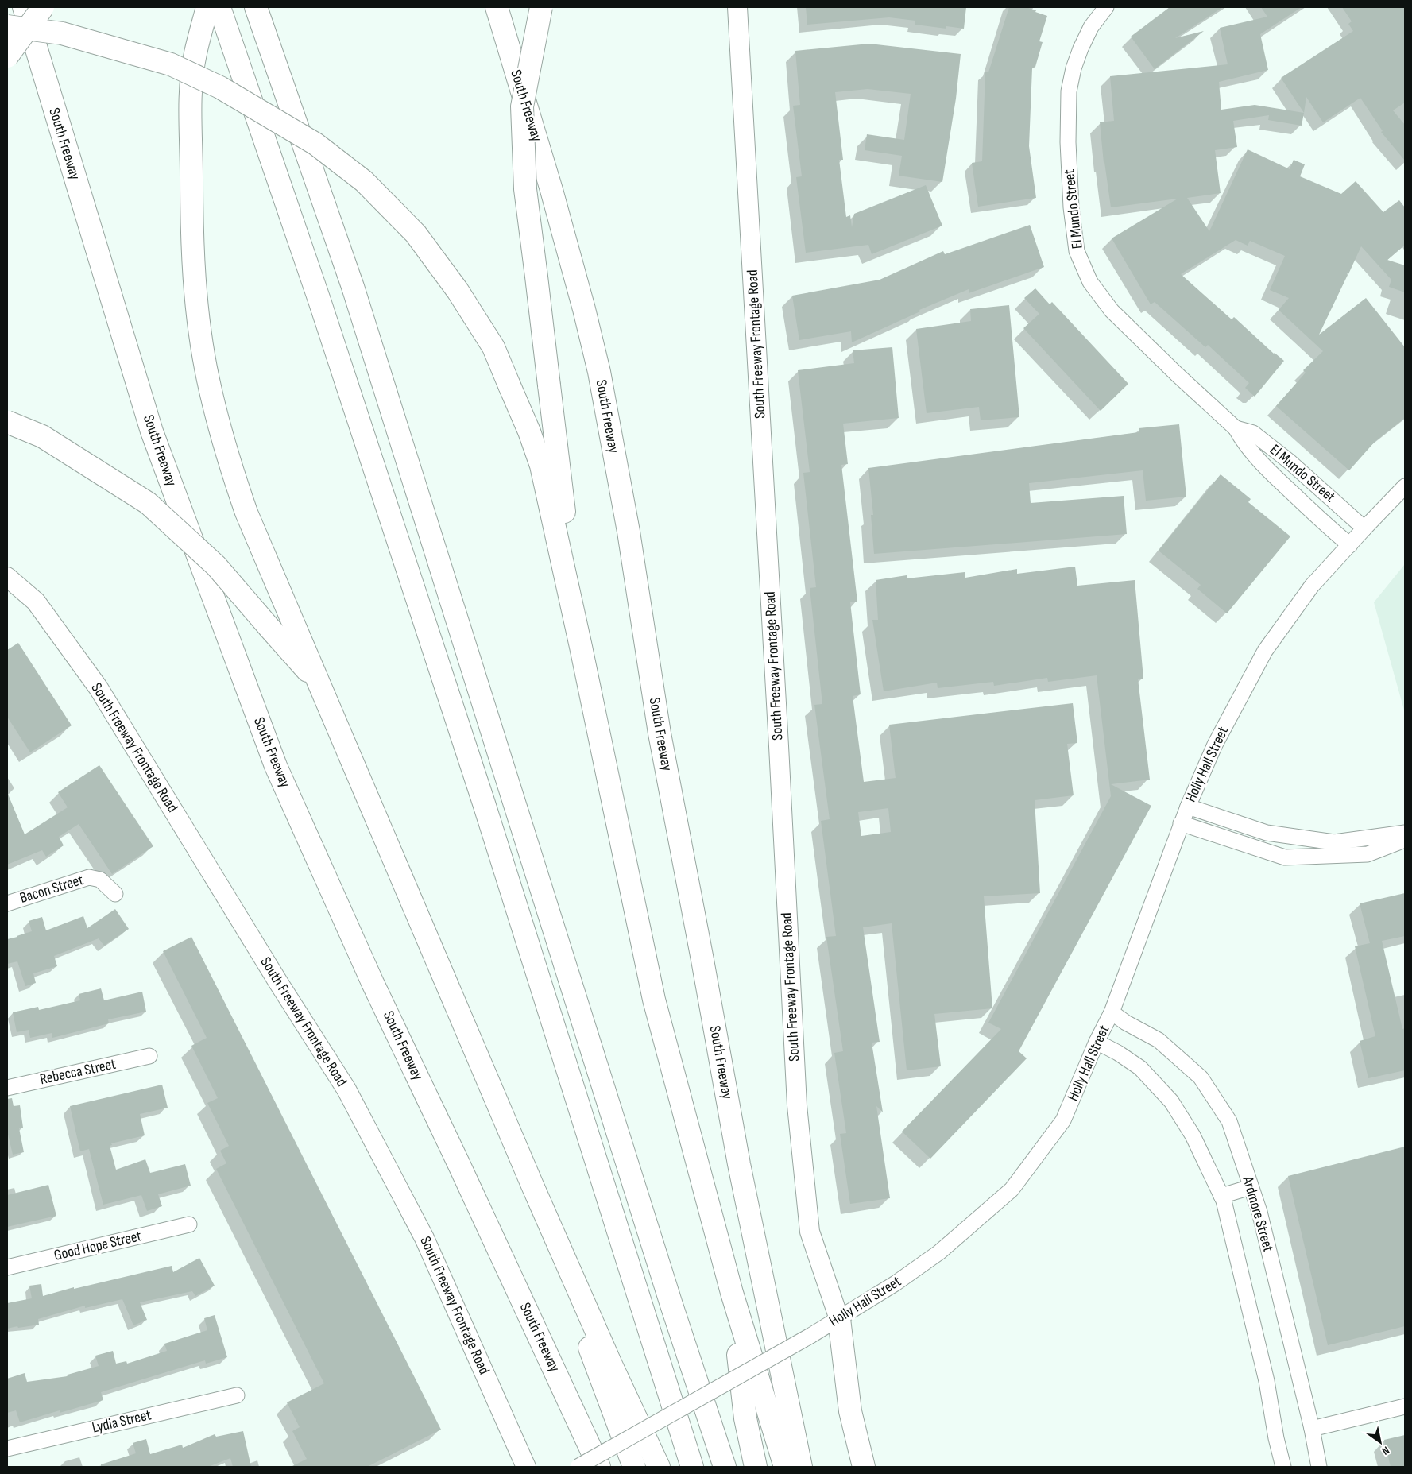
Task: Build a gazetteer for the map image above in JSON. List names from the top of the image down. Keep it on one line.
{"streets":{"highway":["South Freeway"],"main road":["South Freeway Frontage Road"],"street":["El Mundo Street","Holly Hall Street","Bacon Street","Rebecca Street","Ardmore Street","Good Hope Street","Lydia Street"]},"crossings":[["El Mundo Street","Holly Hall Street"],["South Freeway Frontage Road","Holly Hall Street"],["Holly Hall Street","Ardmore Street"]],"north":"bottom right"}
